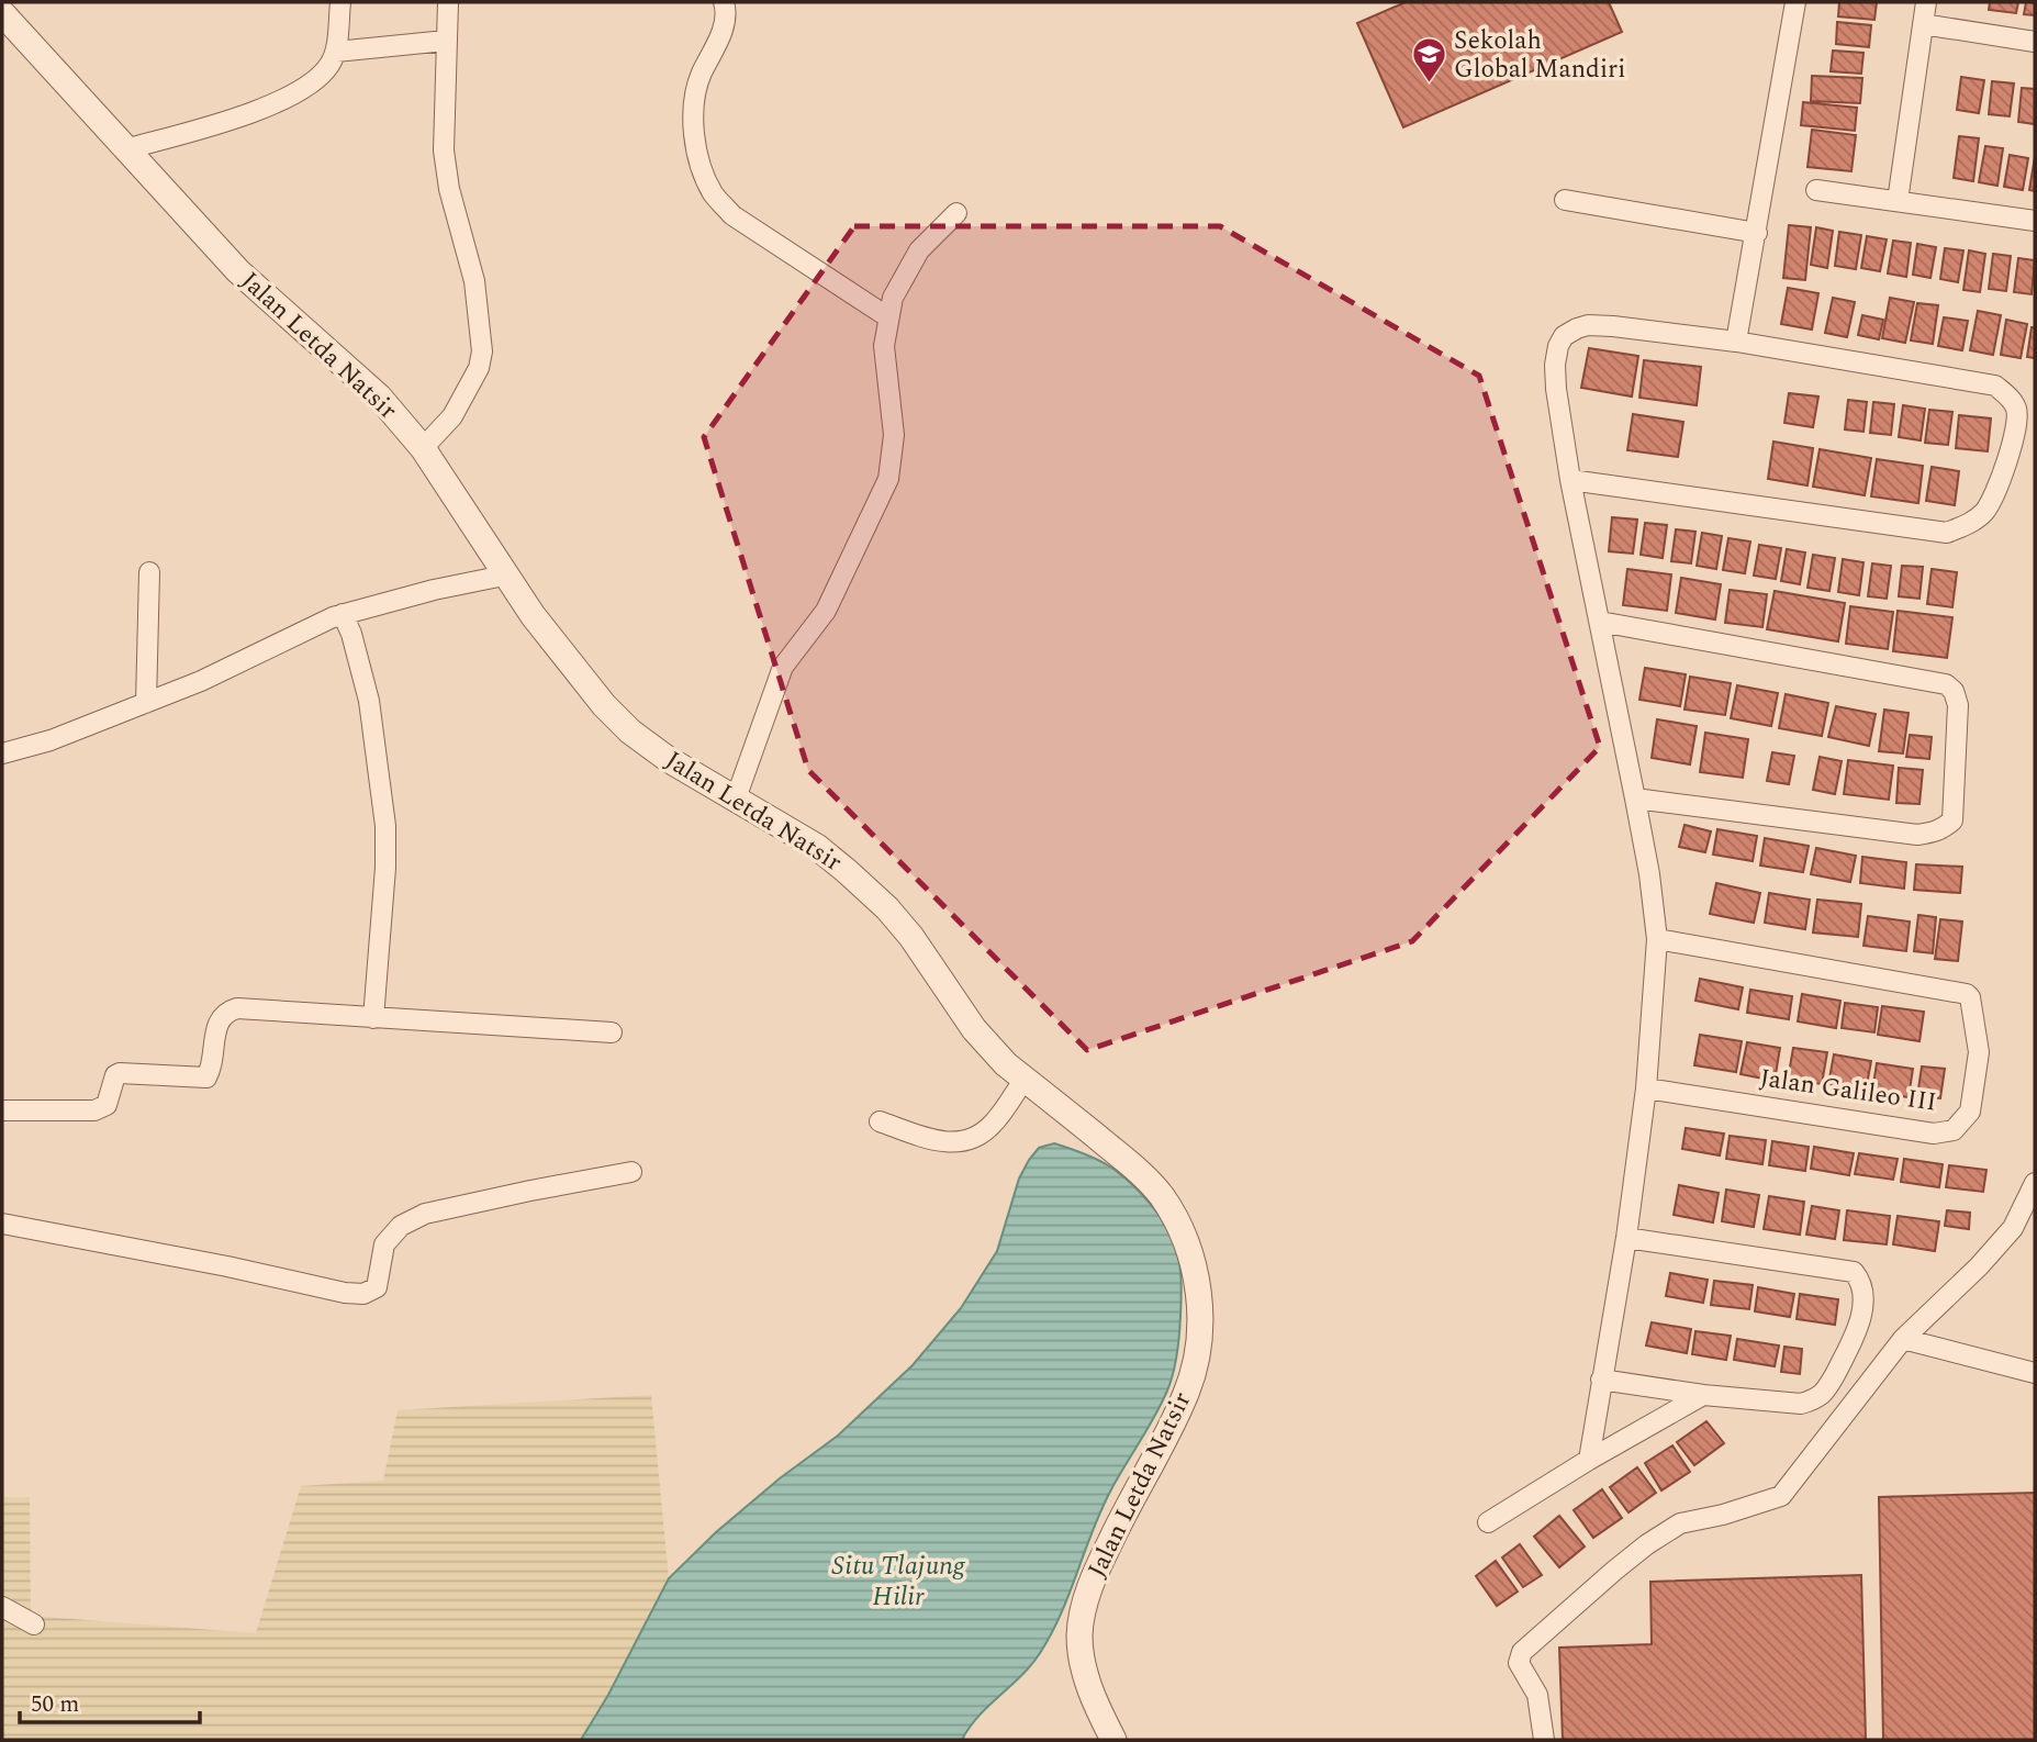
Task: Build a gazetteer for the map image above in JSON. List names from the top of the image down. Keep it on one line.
{"streets":{"street":["Jalan Letda Natsir","Jalan Galileo III"]},"water":["Situ Tlajung Hilir"],"places":{"school or university":["Sekolah Global Mandiri"]},"scale_bar":"50 m"}
